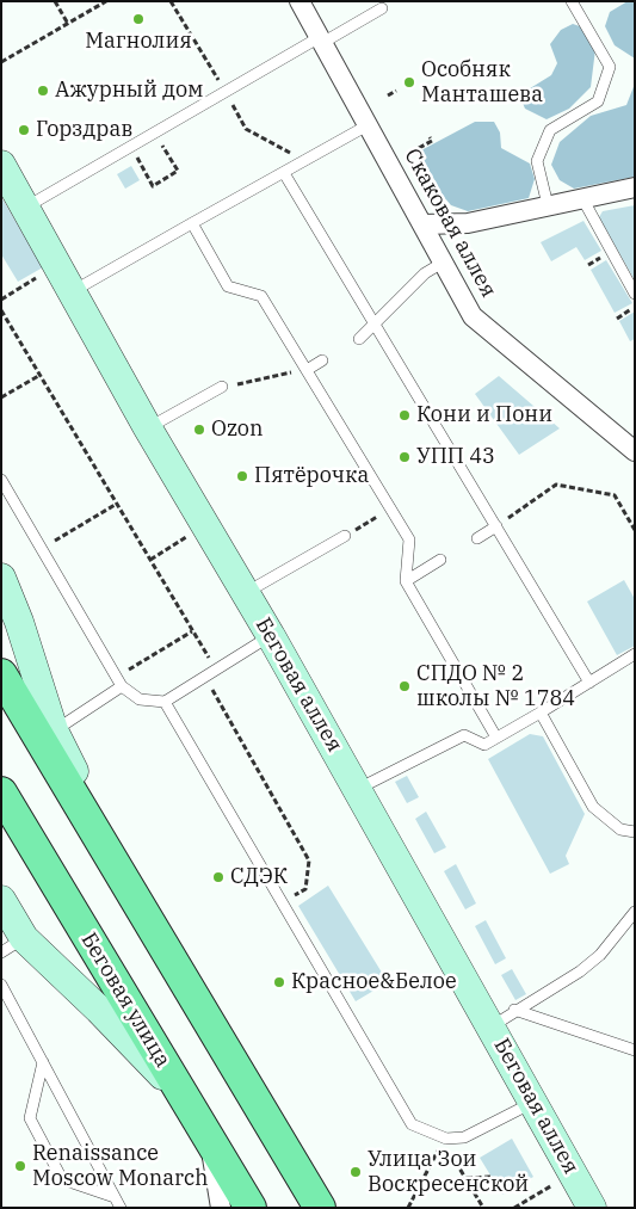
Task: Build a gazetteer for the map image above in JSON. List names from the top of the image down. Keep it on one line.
{"streets":{"main road":["Беговая улица"],"street":["Скаковая аллея","Беговая аллея"]},"places":["Магнолия","Особняк Манташева","Ажурный дом","Горздрав","Кони и Пони","Ozon","УПП 43","Пятёрочка","СПДО № 2 школы № 1784","СДЭК","Красное&Белое","Renaissance Moscow Monarch","Улица Зои Воскресенской"]}
